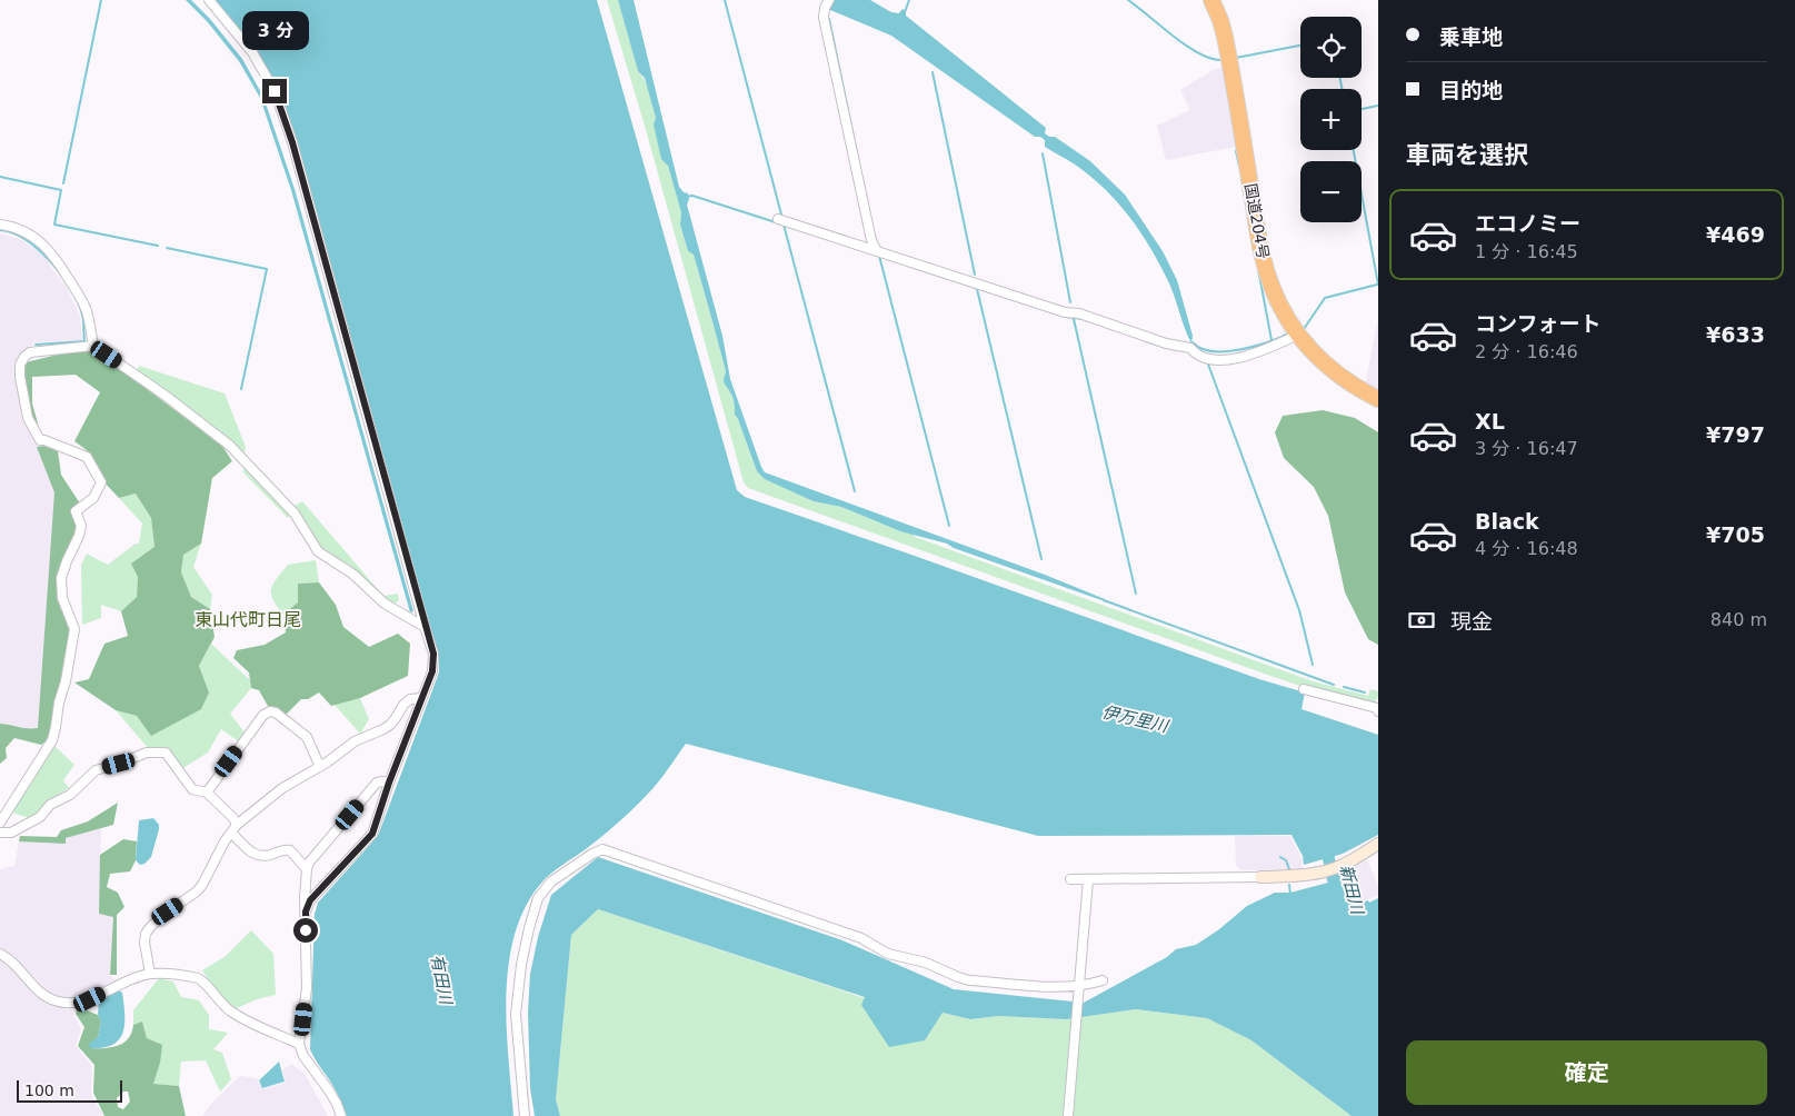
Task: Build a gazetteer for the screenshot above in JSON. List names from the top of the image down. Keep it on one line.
{"streets":{"highway":["国道204号"]},"districts":["東山代町日尾"],"water":["伊万里川","新田川","有田川"],"scale_bar":"100 m","page":{"banner":["乗車地","目的地"],"bubble":"3 分","map_buttons":["+","−"],"heading":"車両を選択","list":[{"name":"エコノミー","note":"1 分 · 16:45","value":"¥469"},{"name":"コンフォート","note":"2 分 · 16:46","value":"¥633"},{"name":"XL","note":"3 分 · 16:47","value":"¥797"},{"name":"Black","note":"4 分 · 16:48","value":"¥705"}],"pay":["現金","840 m"],"buttons":"確定","scale":"100 m"}}
